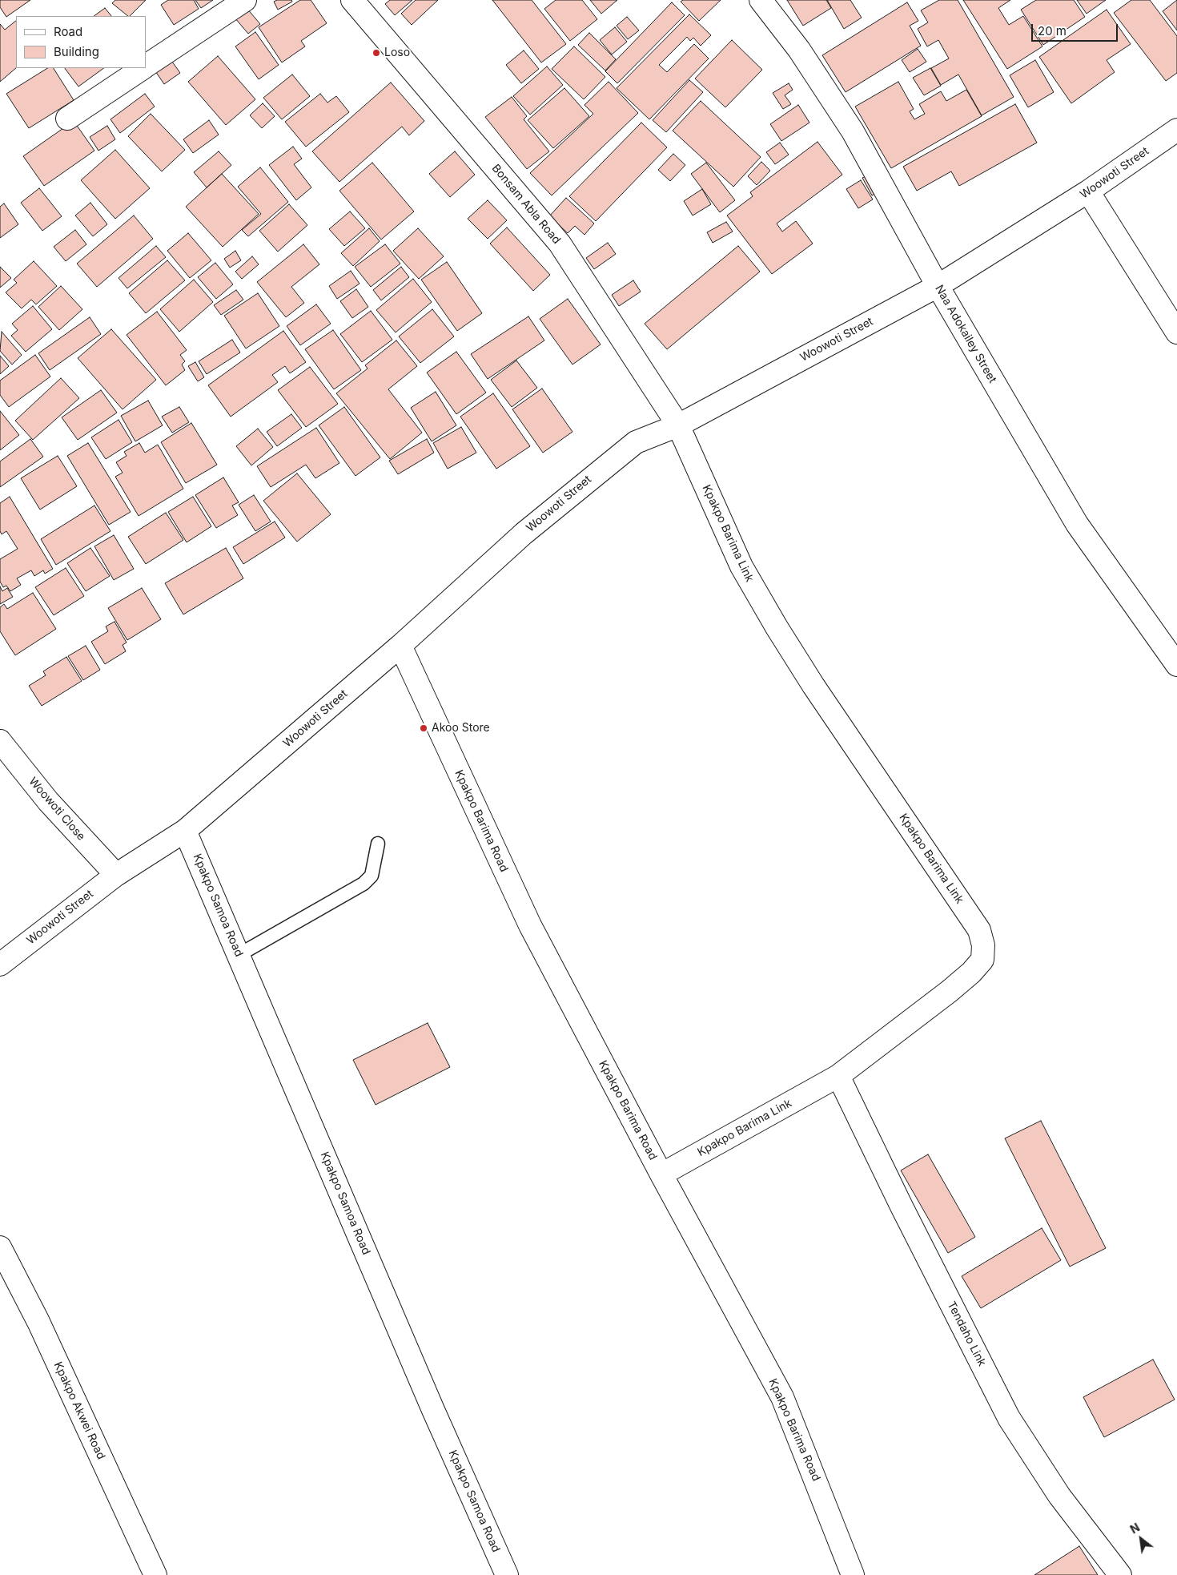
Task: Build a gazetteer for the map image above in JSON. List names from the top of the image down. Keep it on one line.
{"streets":{"street":["Woowoti Street","Bonsam Abla Road","Naa Adokailey Street","Kpakpo Barima Link","Woowoti Close","Kpakpo Barima Road","Kpakpo Samoa Road","Tendaho Link","Kpakpo Akwei Road"]},"crossings":[["Woowoti Street","Bonsam Abla Road"],["Woowoti Street","Naa Adokailey Street"],["Woowoti Street","Kpakpo Barima Link"],["Woowoti Street","Woowoti Close"],["Woowoti Street","Kpakpo Barima Road"],["Woowoti Street","Kpakpo Samoa Road"],["Bonsam Abla Road","Kpakpo Barima Link"],["Kpakpo Barima Link","Kpakpo Barima Road"],["Kpakpo Barima Link","Tendaho Link"]],"places":["Loso","Akoo Store"],"legend":["Road","Building"],"scale_bar":"20 m","north":"top left"}
